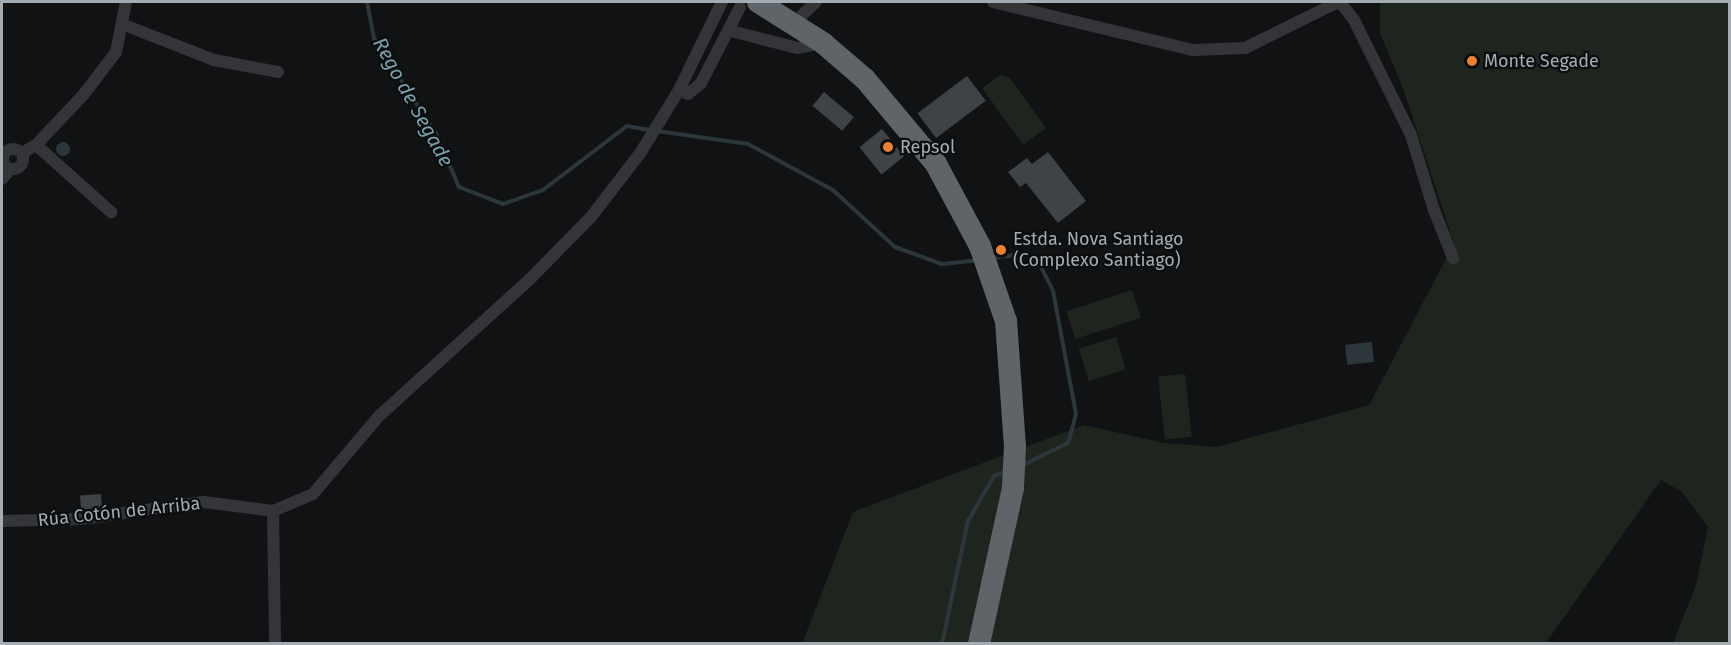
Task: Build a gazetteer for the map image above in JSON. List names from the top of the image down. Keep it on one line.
{"streets":{"street":["Rúa Cotón de Arriba"]},"water":["Rego de Segade"],"places":["Monte Segade","Repsol","Estda. Nova Santiago (Complexo Santiago)"]}
